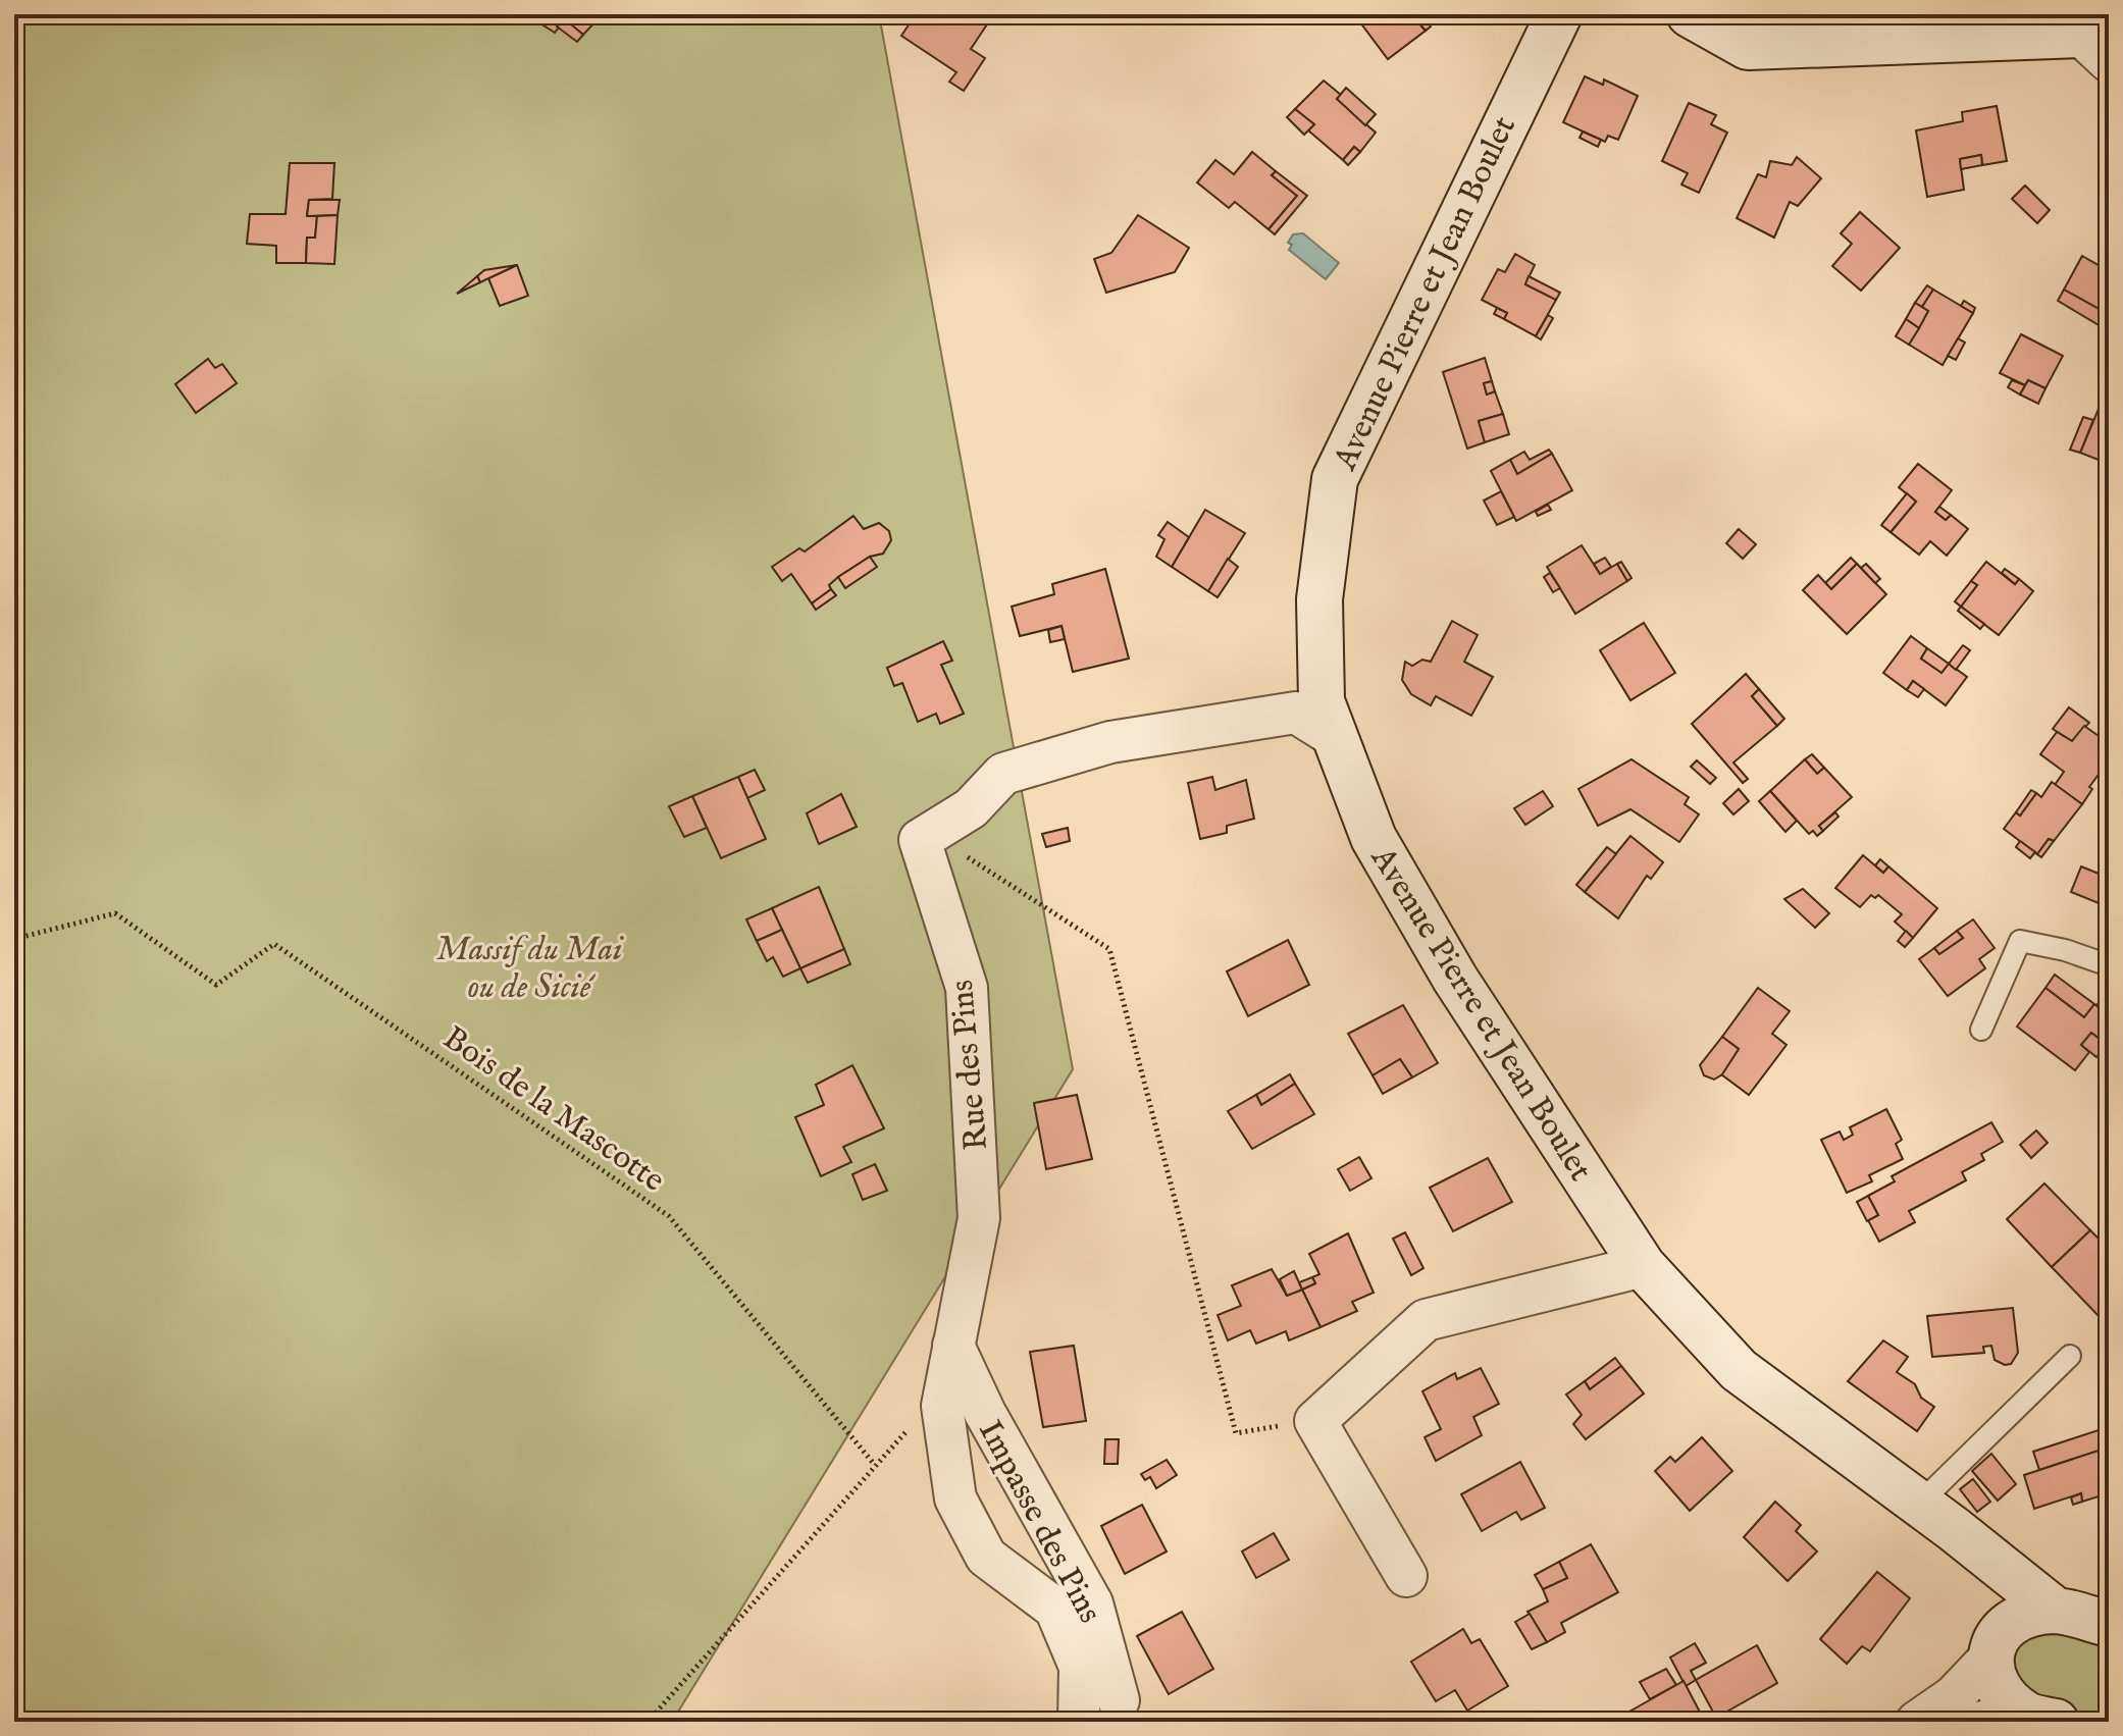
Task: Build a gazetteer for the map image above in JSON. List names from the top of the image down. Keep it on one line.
{"streets":{"street":["Avenue Pierre et Jean Boulet","Rue des Pins","Impasse des Pins"],"path":["Bois de la Mascotte"]},"crossings":[["Rue des Pins","Impasse des Pins"]],"parks":["Massif du Mai ou de Sicié"]}
